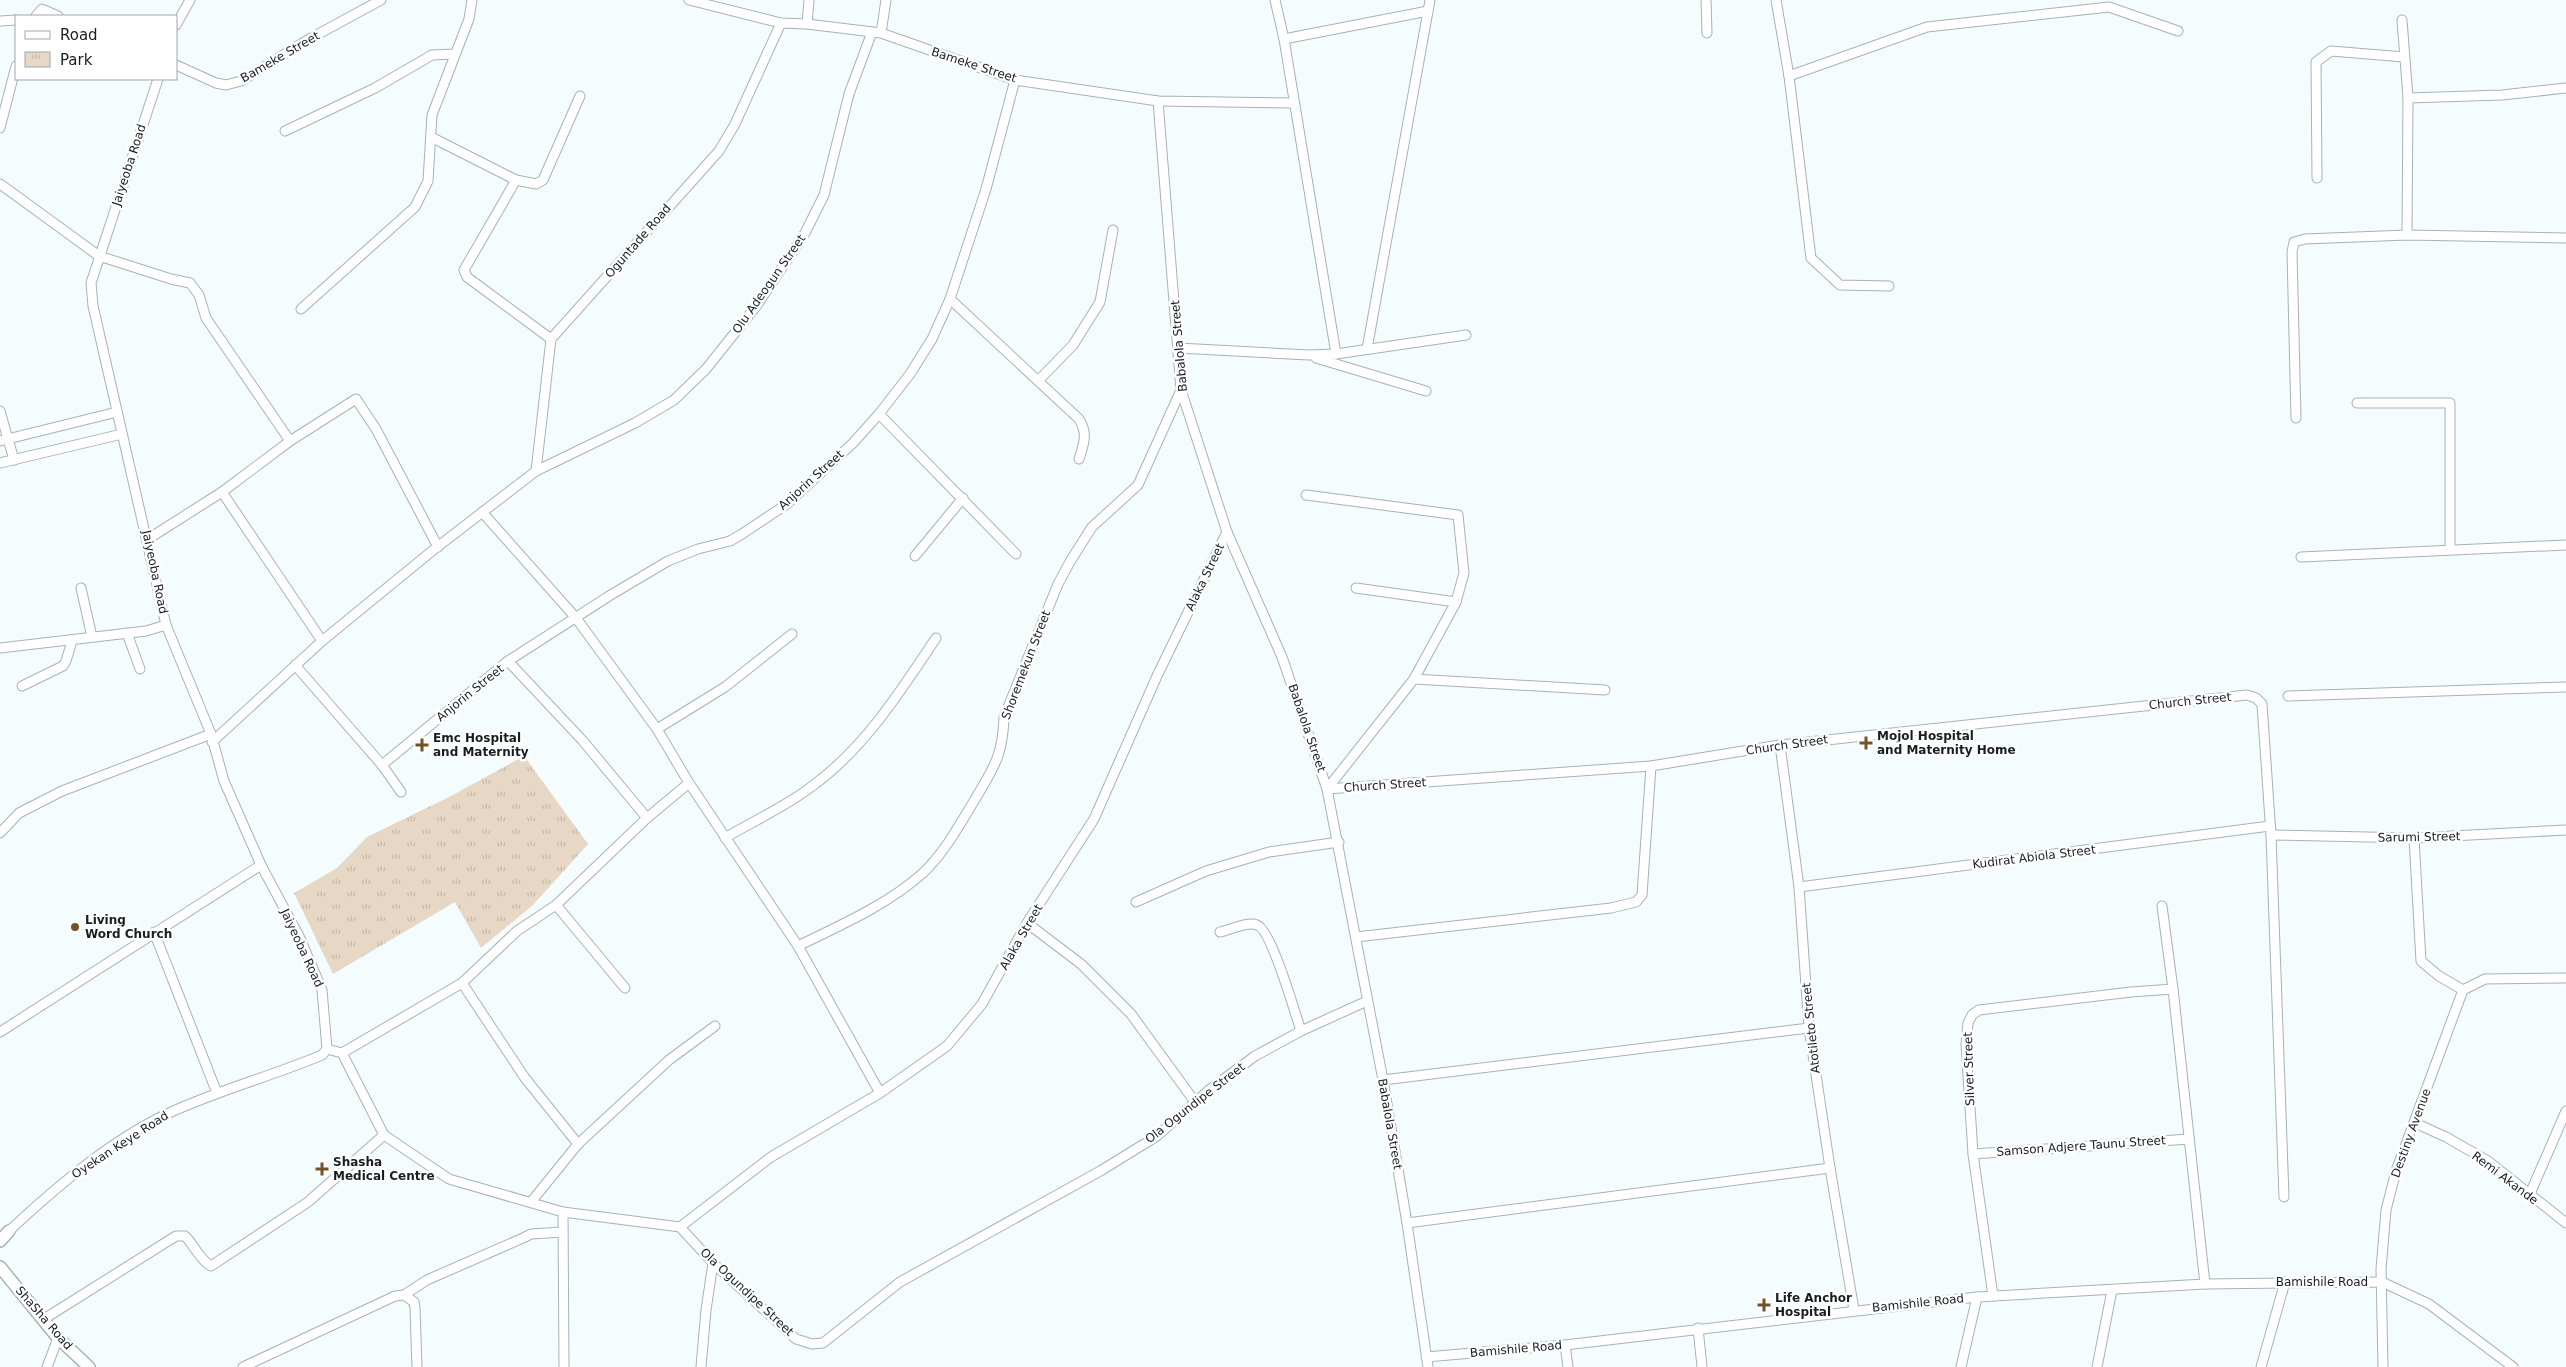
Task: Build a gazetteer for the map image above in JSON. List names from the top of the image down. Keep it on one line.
{"streets":{"street":["Bameke Street","Jaiyeoba Road","Oguntade Road","Olu Adeogun Street","Babalola Street","Anjorin Street","Alaka Street","Shoremekun Street","Church Street","Sarumi Street","Kudirat Abiola Street","Atotileto Street","Silver Street","Ola Ogundipe Street","Destiny Avenue","Oyekan Keye Road","Samson Adjere Taunu Street","Remi Akande","Bamishile Road","ShaSha Road"]},"crossings":[["Bameke Street","Oguntade Road"],["Bameke Street","Olu Adeogun Street"],["Bameke Street","Babalola Street"],["Bameke Street","Anjorin Street"],["Jaiyeoba Road","Olu Adeogun Street"],["Jaiyeoba Road","Oyekan Keye Road"],["Babalola Street","Alaka Street"],["Babalola Street","Shoremekun Street"],["Babalola Street","Church Street"],["Babalola Street","Ola Ogundipe Street"],["Babalola Street","Bamishile Road"],["Alaka Street","Ola Ogundipe Street"],["Church Street","Sarumi Street"],["Church Street","Kudirat Abiola Street"],["Church Street","Atotileto Street"],["Sarumi Street","Kudirat Abiola Street"],["Kudirat Abiola Street","Atotileto Street"],["Atotileto Street","Bamishile Road"],["Silver Street","Samson Adjere Taunu Street"],["Silver Street","Bamishile Road"],["Destiny Avenue","Remi Akande"],["Destiny Avenue","Bamishile Road"]],"places":{"health":["Mojol Hospital and Maternity Home","Emc Hospital and Maternity","Shasha Medical Centre","Life Anchor Hospital"],"other":["Living Word Church"]},"legend":["Road","Park"]}
